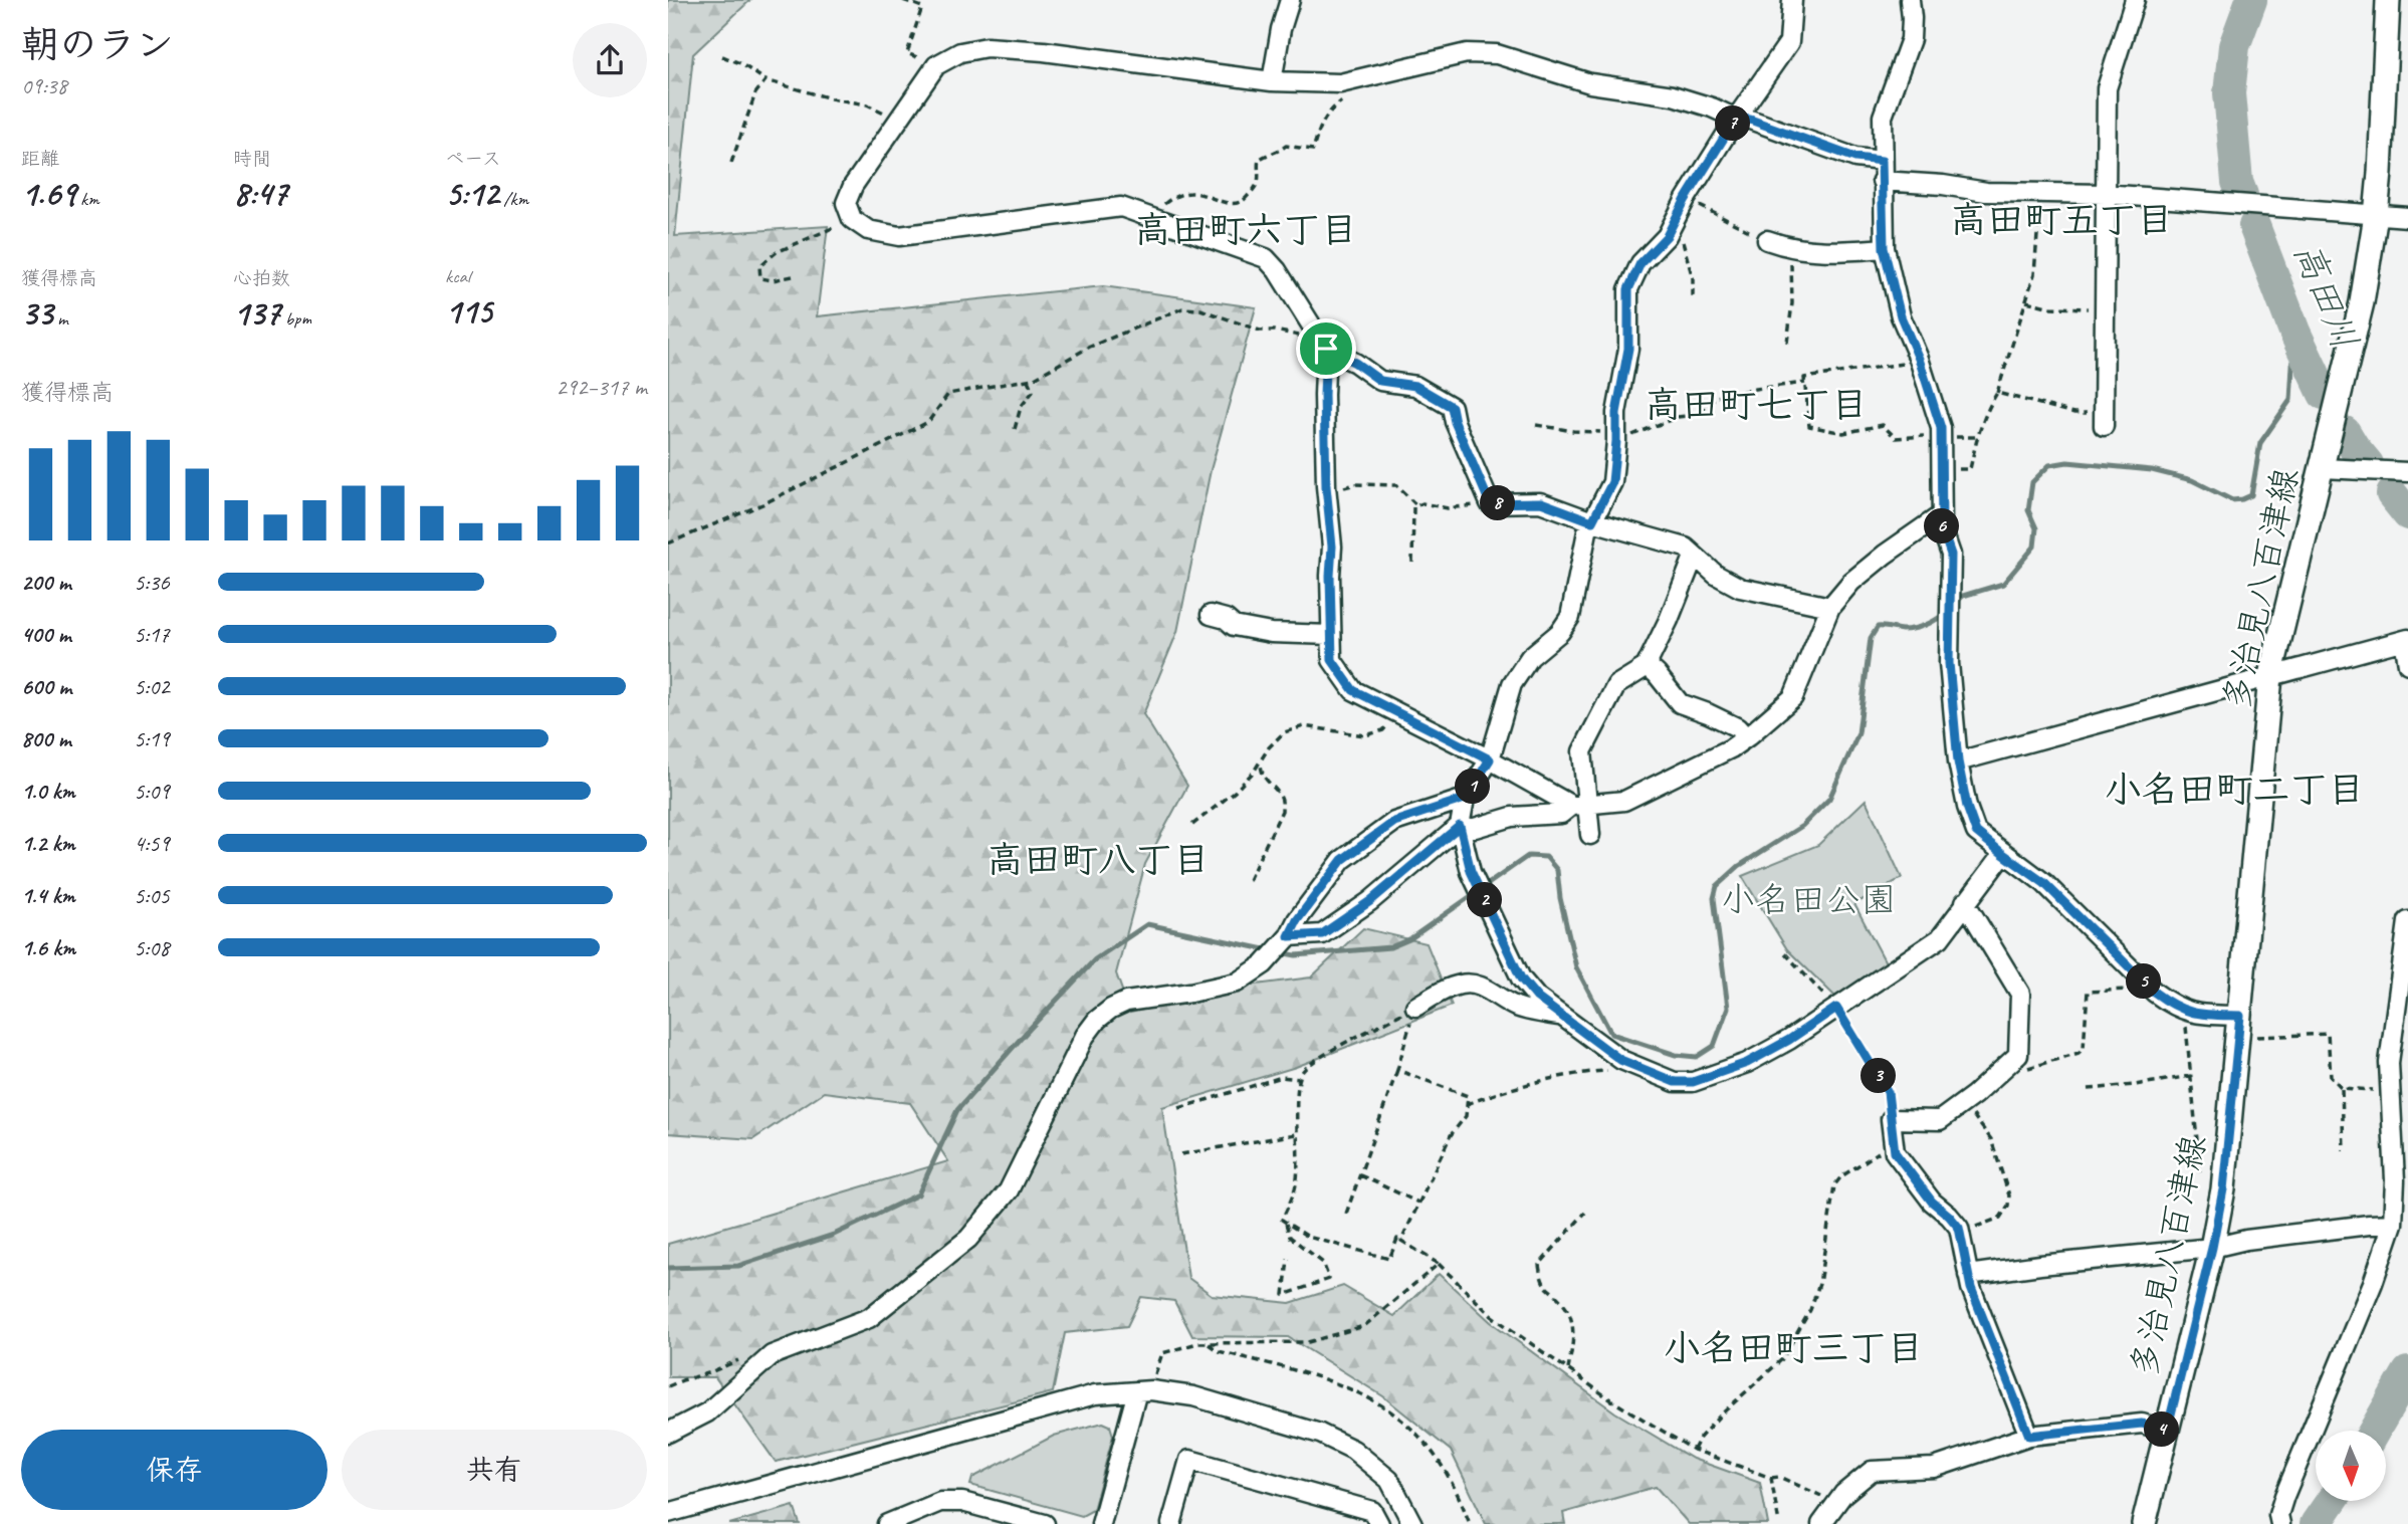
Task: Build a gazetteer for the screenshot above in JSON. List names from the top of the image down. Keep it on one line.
{"streets":{"main road":["多治見八百津線"]},"districts":["高田町五丁目","高田町六丁目","高田町七丁目","小名田町二丁目","高田町八丁目","小名田町三丁目"],"water":["高田川"],"parks":["小名田公園"],"north":"bottom","page":{"heading":["朝のラン","09:38"],"pins":["7","8","6","1","2","5","3","4"],"stats":[["距離","1.69 km"],["時間","8:47"],["ペース","5:12 /km"],["獲得標高","33 m"],["心拍数","137 bpm"],["kcal","115"]],"chart":["獲得標高","292–317 m"],"list":[{"name":"200 m","note":"5:36"},{"name":"400 m","note":"5:17"},{"name":"600 m","note":"5:02"},{"name":"800 m","note":"5:19"},{"name":"1.0 km","note":"5:09"},{"name":"1.2 km","note":"4:59"},{"name":"1.4 km","note":"5:05"},{"name":"1.6 km","note":"5:08"}],"buttons":["保存","共有"]}}
